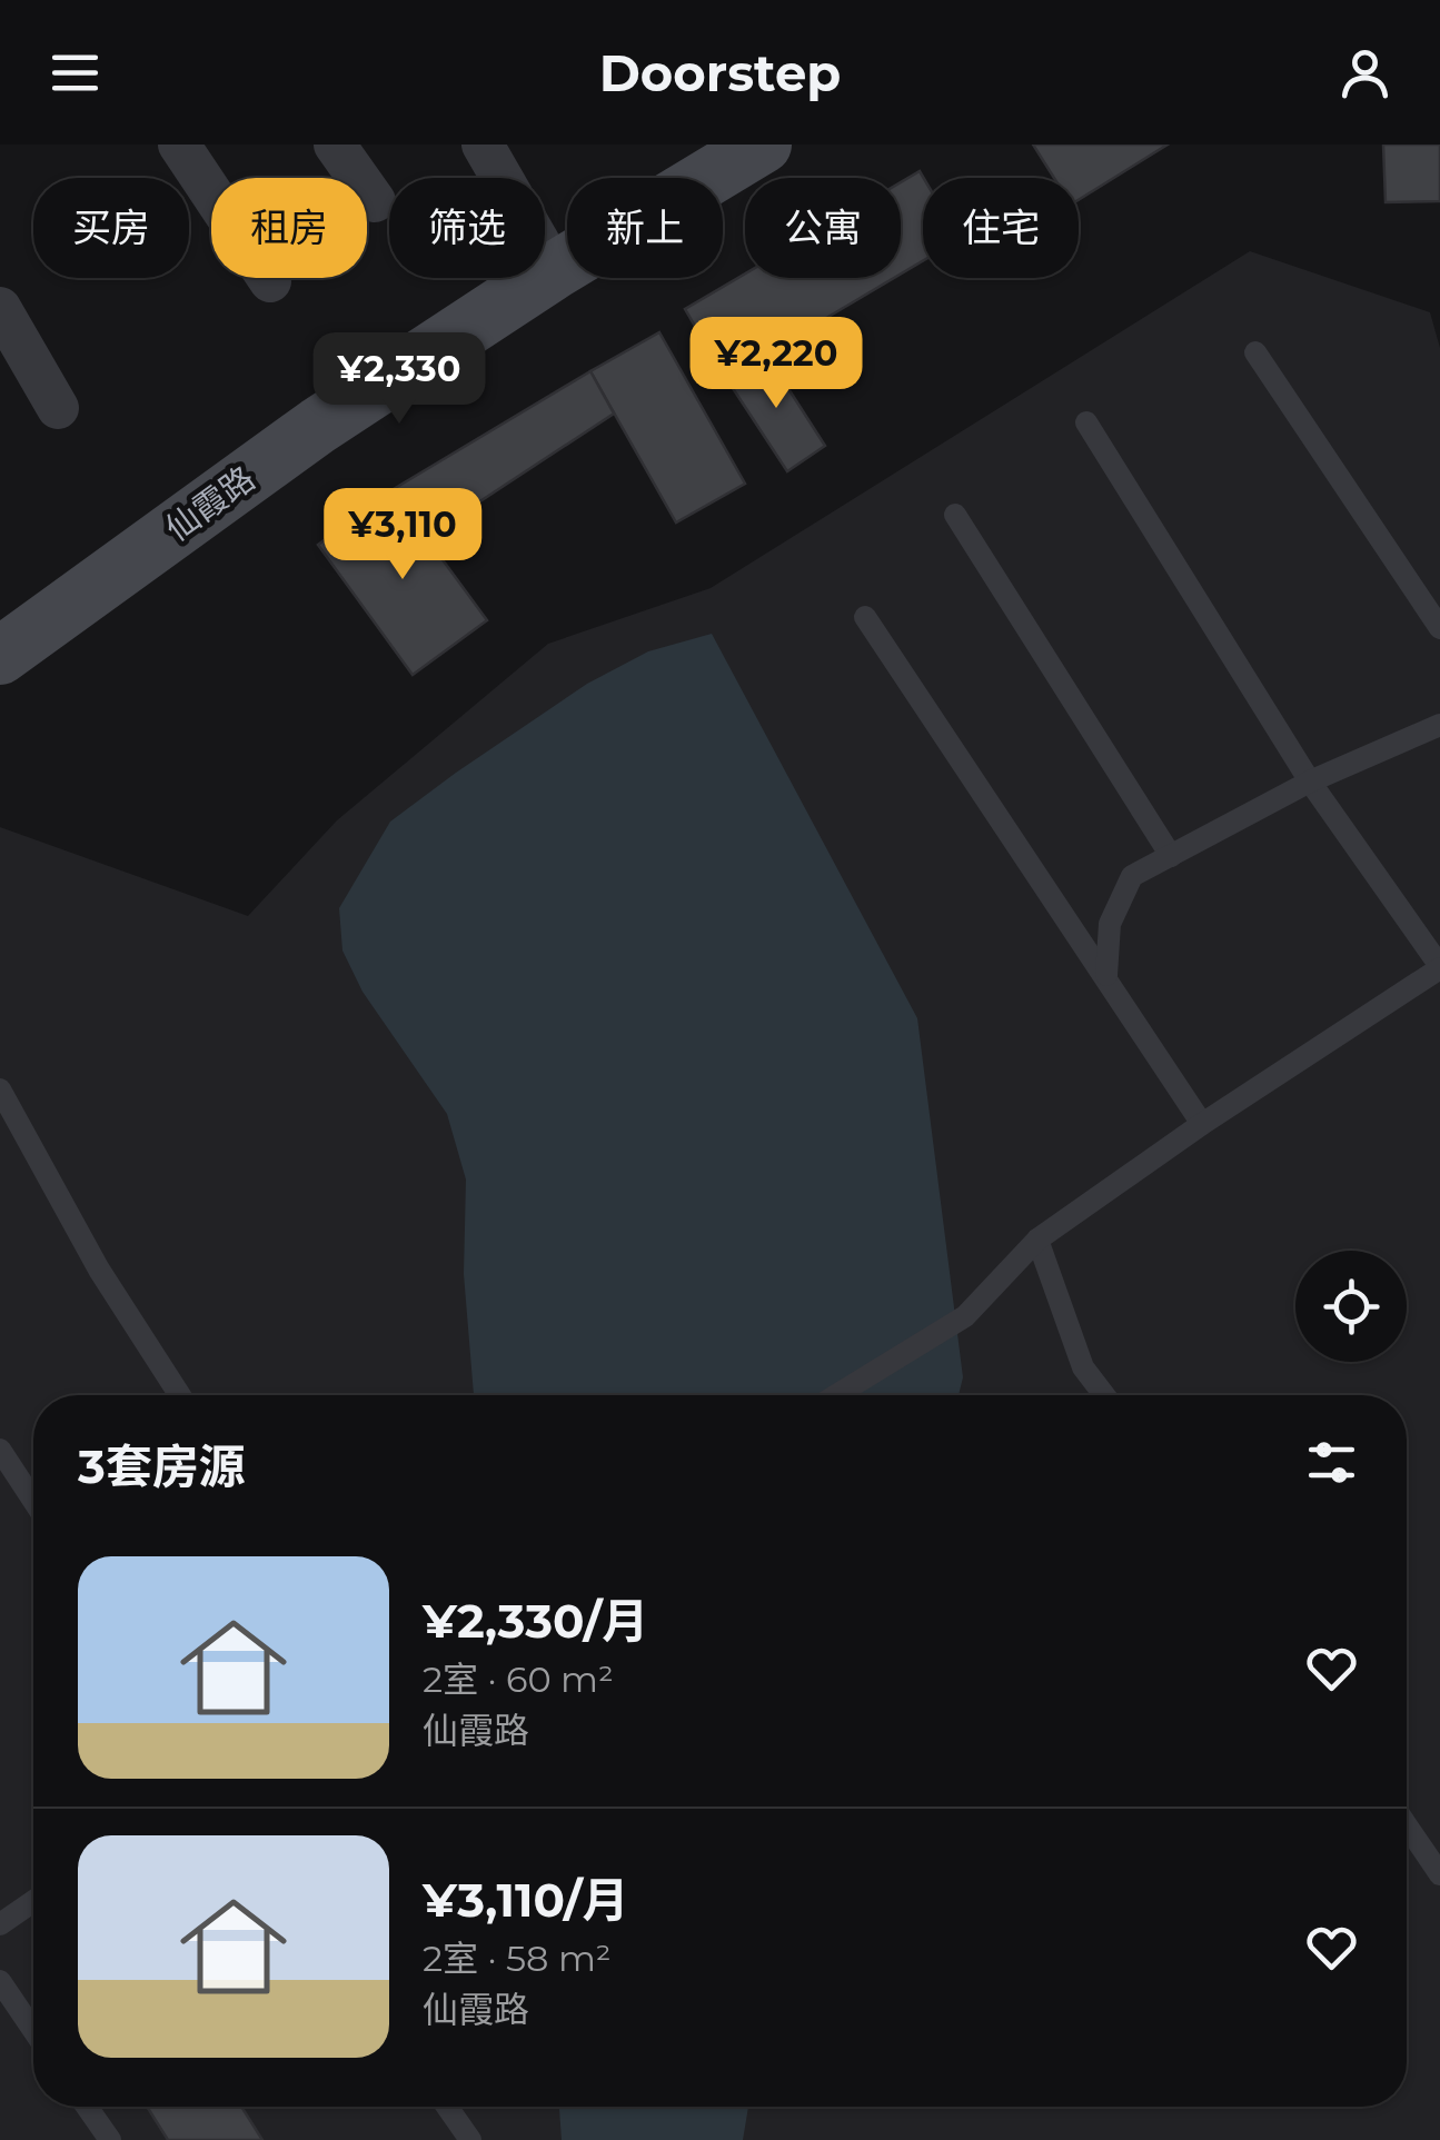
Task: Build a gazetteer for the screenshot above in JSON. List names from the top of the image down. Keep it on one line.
{"streets":{"street":["仙霞路"]},"page":{"header":"Doorstep","chip":["买房","租房","筛选","新上","公寓","住宅"],"price":["¥2,220","¥2,330","¥3,110"],"heading":"3套房源","list":[{"name":"¥2,330/月","note":"2室 · 60 m² · 仙霞路"},{"name":"¥3,110/月","note":"2室 · 58 m² · 仙霞路"}]}}
